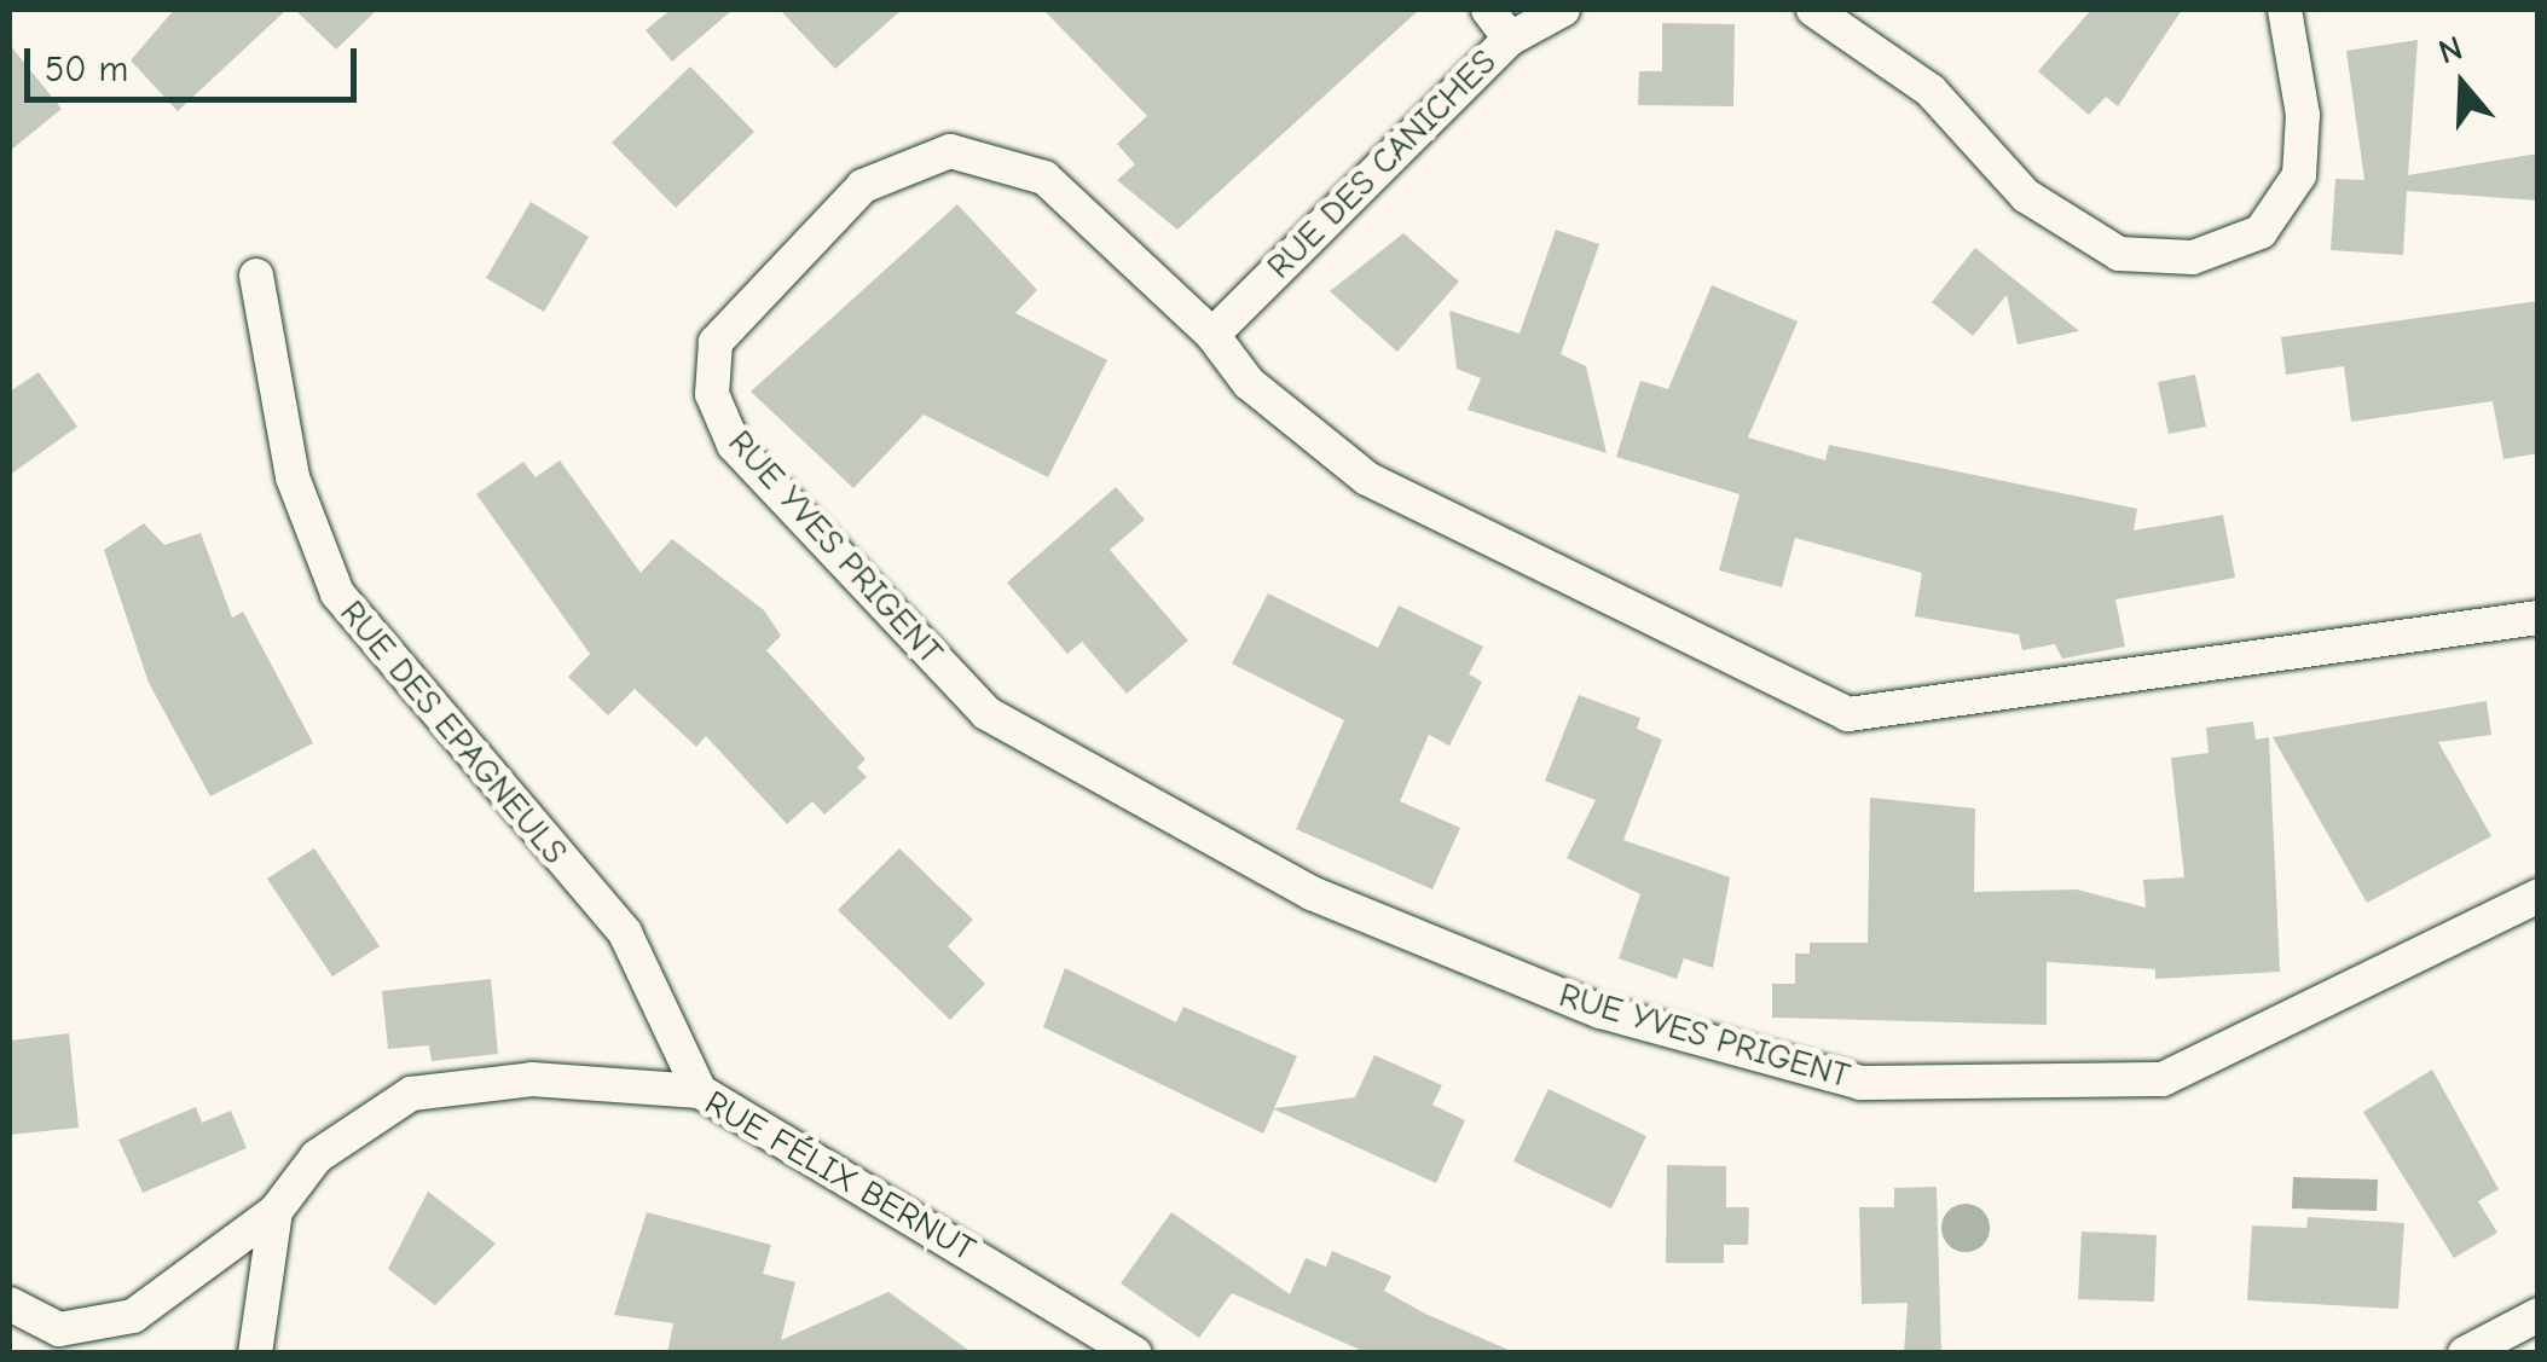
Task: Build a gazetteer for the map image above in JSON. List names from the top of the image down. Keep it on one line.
{"streets":{"street":["RUE DES CANICHES","RUE YVES PRIGENT","RUE DES EPAGNEULS","RUE FÉLIX BERNUT"]},"crossings":[["RUE DES CANICHES","RUE YVES PRIGENT"],["RUE DES EPAGNEULS","RUE FÉLIX BERNUT"]],"scale_bar":"50 m","north":"top"}
